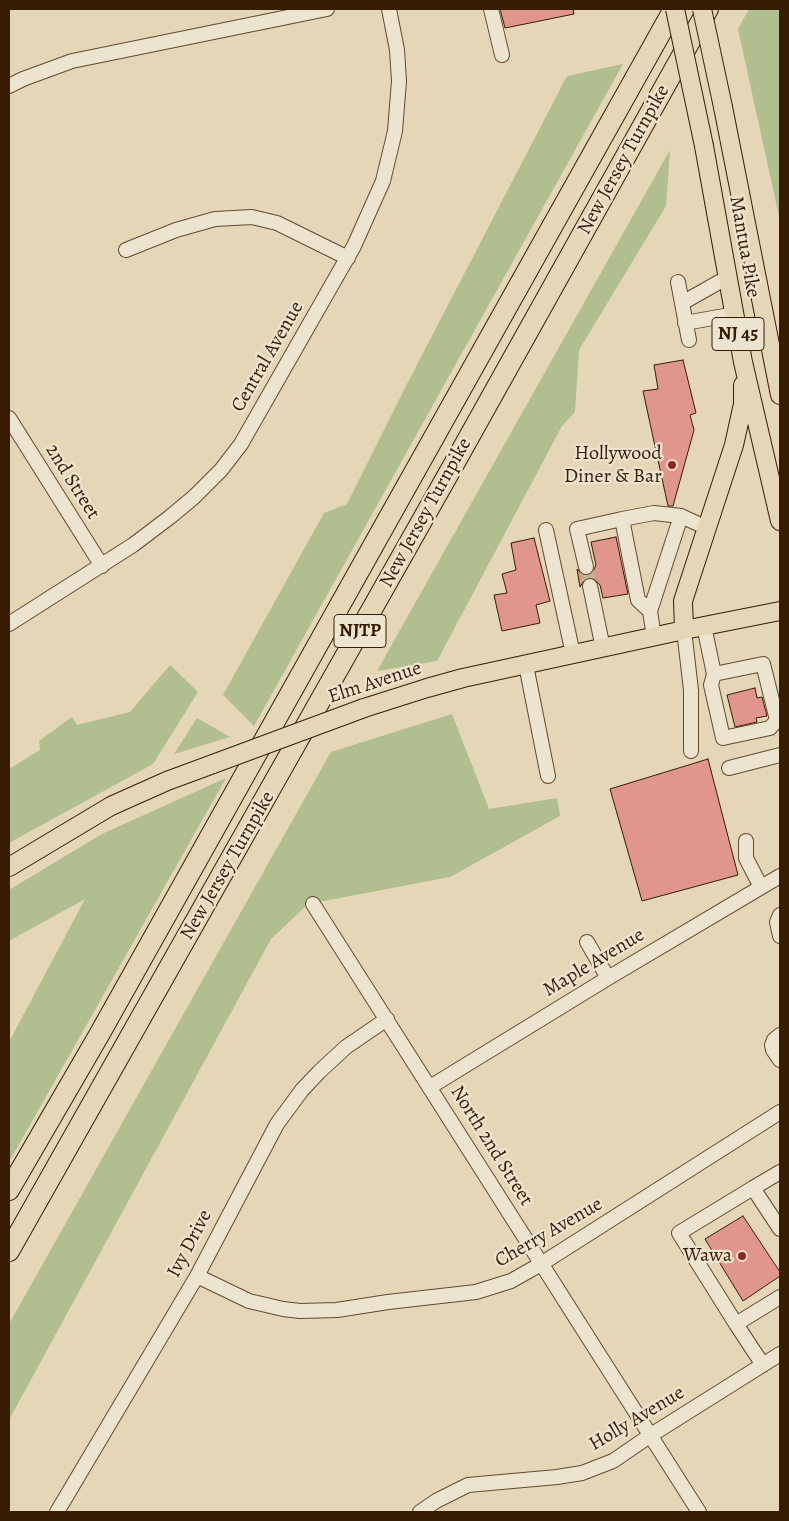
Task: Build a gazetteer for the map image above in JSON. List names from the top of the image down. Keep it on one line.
{"streets":{"highway":["New Jersey Turnpike","NJTP"],"main road":["Mantua Pike","NJ 45","Elm Avenue"],"street":["Central Avenue","2nd Street","Maple Avenue","North 2nd Street","Cherry Avenue","Ivy Drive","Holly Avenue"]},"crossings":[["New Jersey Turnpike","Mantua Pike"],["Central Avenue","2nd Street"],["Maple Avenue","North 2nd Street"],["North 2nd Street","Cherry Avenue"],["North 2nd Street","Ivy Drive"],["North 2nd Street","Holly Avenue"],["Cherry Avenue","Ivy Drive"]],"places":["Hollywood Diner & Bar","Wawa"]}
